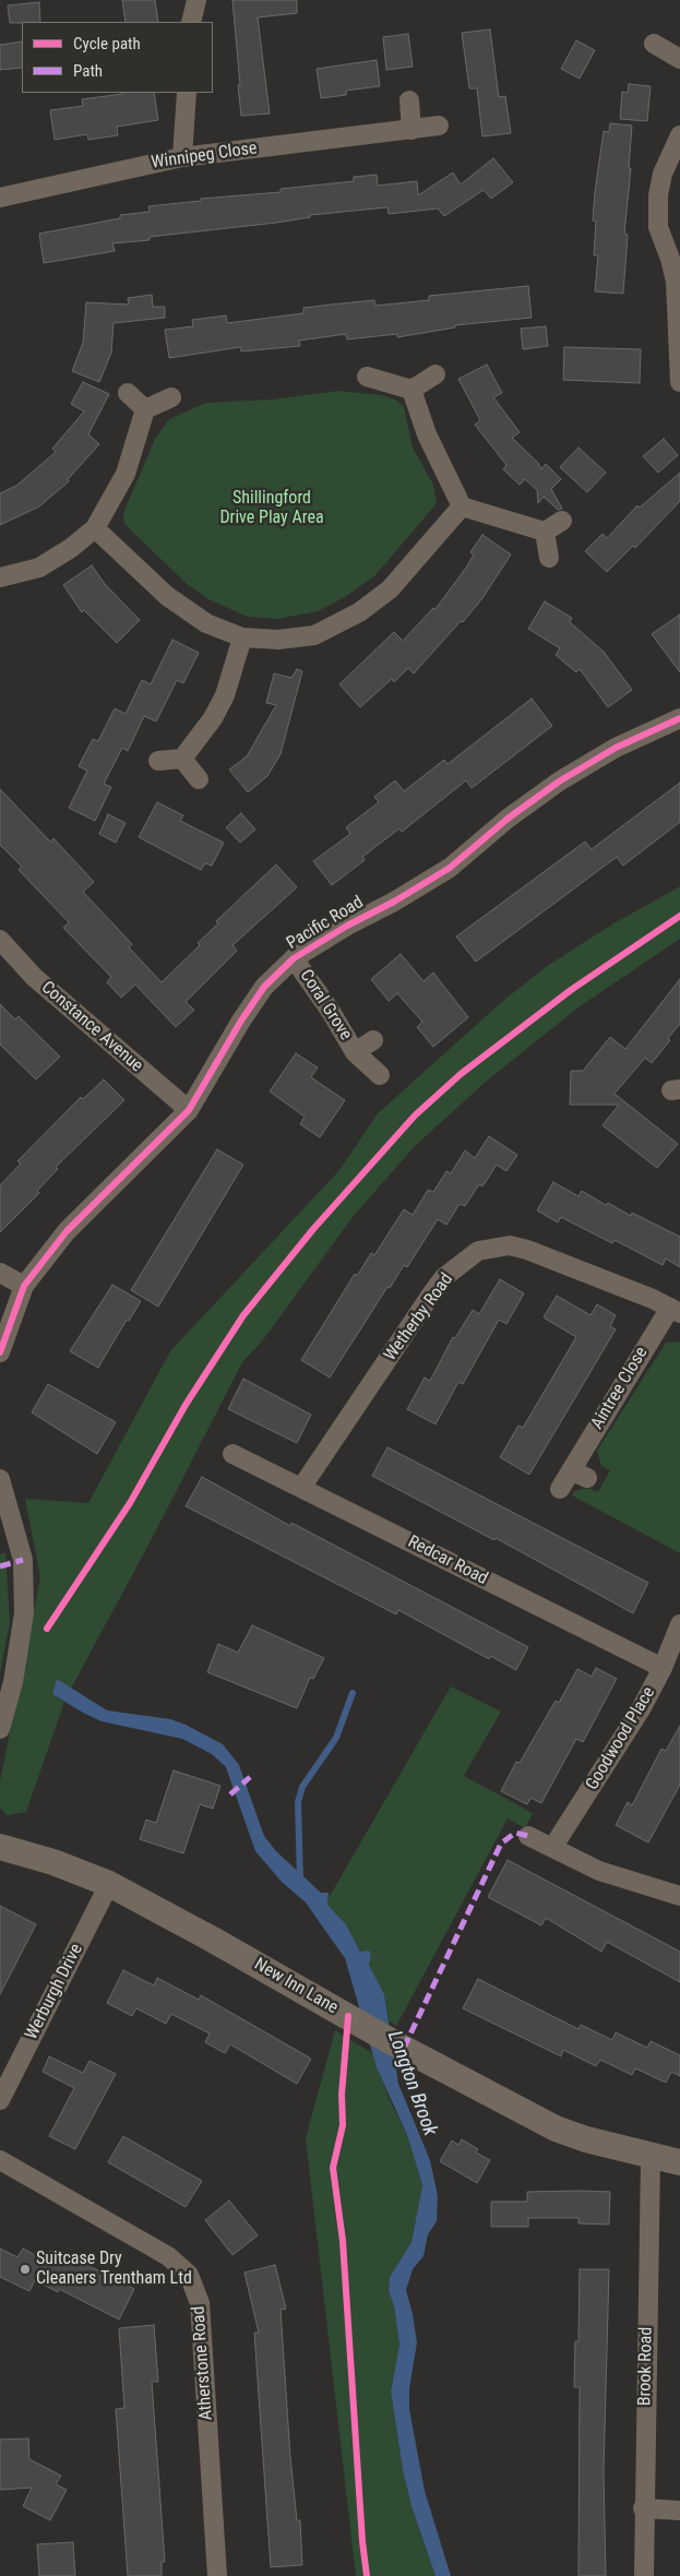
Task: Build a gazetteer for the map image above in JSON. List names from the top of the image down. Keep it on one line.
{"streets":{"street":["Winnipeg Close","Pacific Road","Coral Grove","Constance Avenue","Wetherby Road","Aintree Close","Redcar Road","Goodwood Place","New Inn Lane","Werburgh Drive","Atherstone Road","Brook Road"]},"crossings":[["Pacific Road","Coral Grove"],["Pacific Road","Constance Avenue"],["Wetherby Road","Aintree Close"],["Wetherby Road","Redcar Road"],["Redcar Road","Goodwood Place"],["New Inn Lane","Werburgh Drive"],["New Inn Lane","Brook Road"]],"water":["Longton Brook"],"parks":["Shillingford Drive Play Area"],"places":["Suitcase Dry Cleaners Trentham Ltd"],"legend":["Cycle path","Path"]}
